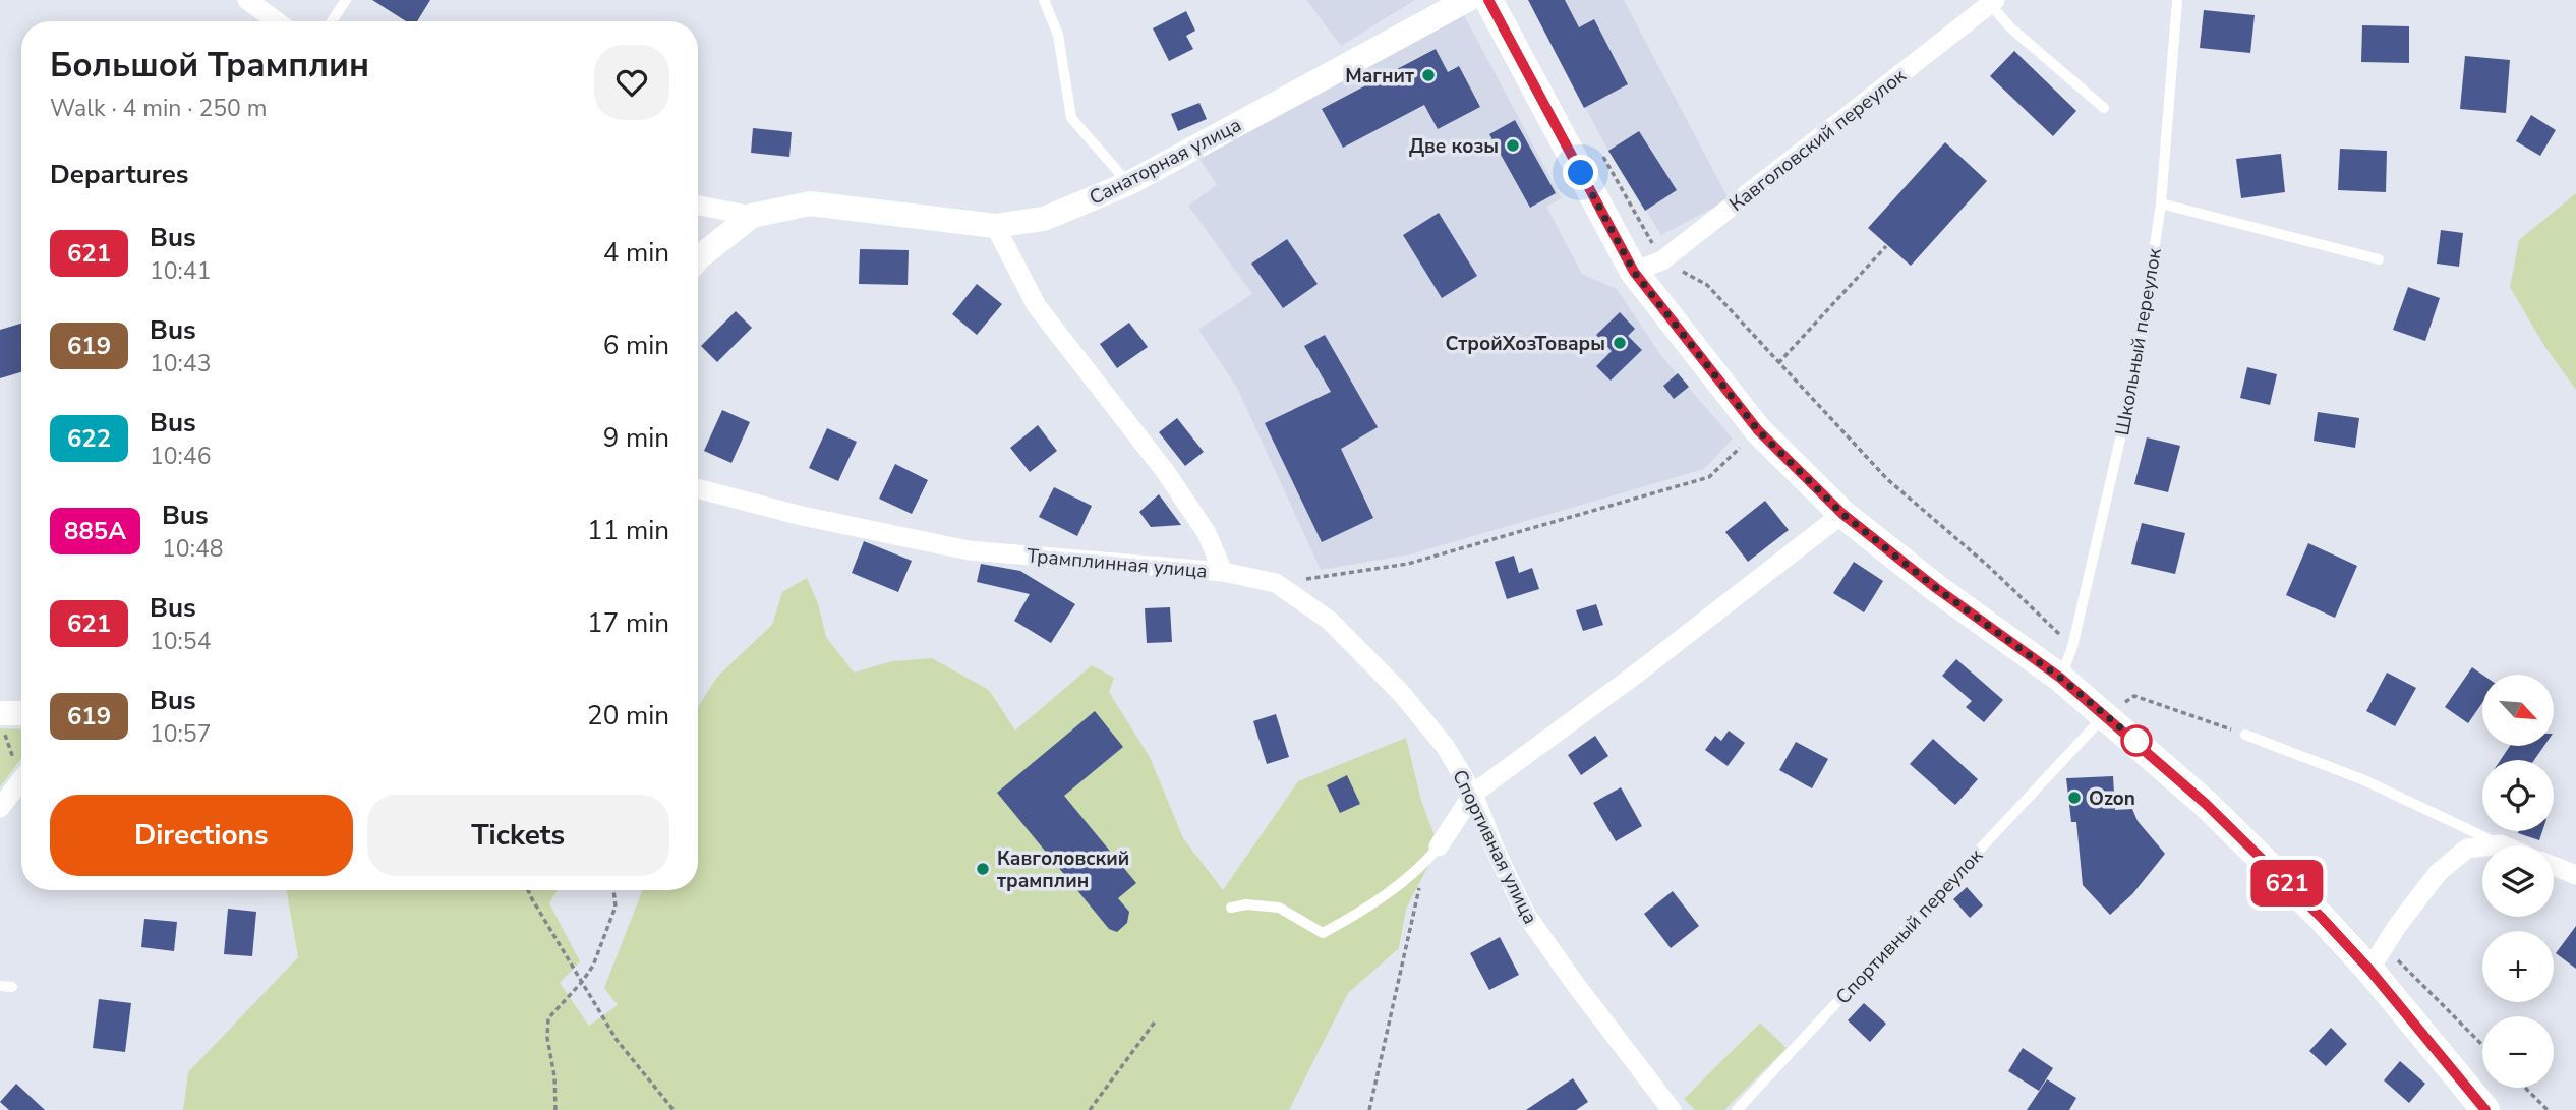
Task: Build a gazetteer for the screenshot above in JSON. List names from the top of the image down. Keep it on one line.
{"streets":{"street":["Кавголовский переулок","Санаторная улица","Трамплинная улица","Спортивная улица"],"lane":["Школьный переулок","Спортивный переулок"]},"crossings":[["Санаторная улица","Трамплинная улица"],["Трамплинная улица","Спортивная улица"]],"places":["Магнит","Две козы","СтройХозТовары","Ozon","Кавголовский трамплин"],"lines":["bus line 621"],"north":"bottom right","page":{"on_map":"621","heading":[["Большой Трамплин","Walk · 4 min · 250 m"],"Departures"],"list":[{"mark":"621","name":"Bus","note":"10:41","value":"4 min"},{"mark":"619","name":"Bus","note":"10:43","value":"6 min"},{"mark":"622","name":"Bus","note":"10:46","value":"9 min"},{"mark":"885А","name":"Bus","note":"10:48","value":"11 min"},{"mark":"621","name":"Bus","note":"10:54","value":"17 min"},{"mark":"619","name":"Bus","note":"10:57","value":"20 min"}],"map_buttons":["+","−"],"buttons":["Directions","Tickets"]}}
